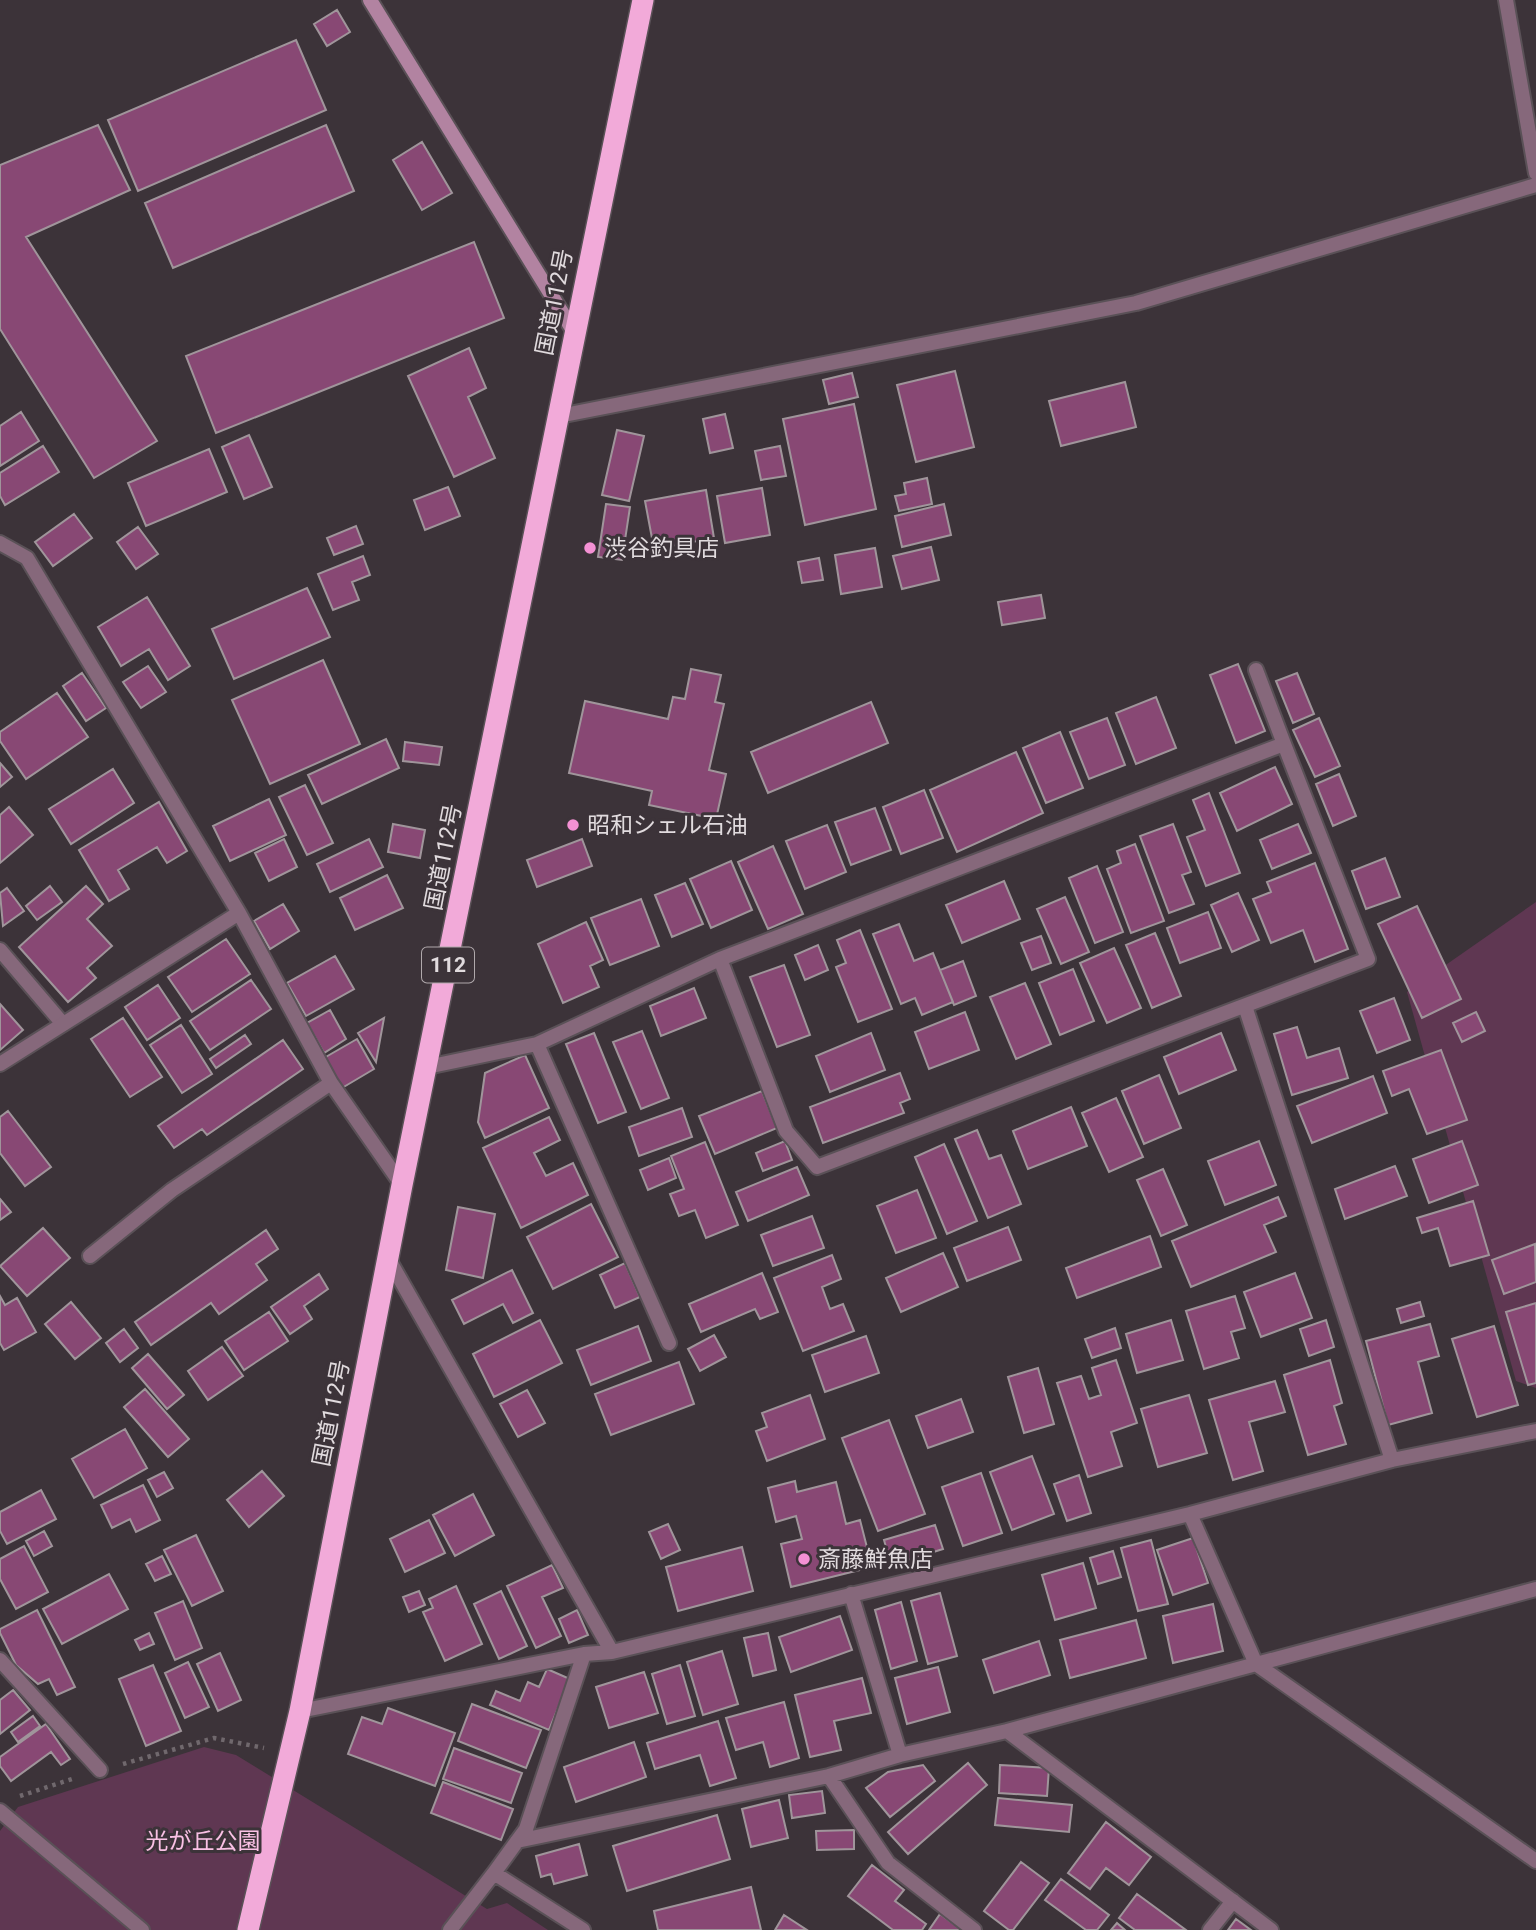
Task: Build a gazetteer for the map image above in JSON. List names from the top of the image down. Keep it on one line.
{"streets":{"highway":["国道112号","112"]},"parks":["光が丘公園"],"places":["渋谷釣具店","昭和シェル石油","斎藤鮮魚店"]}
